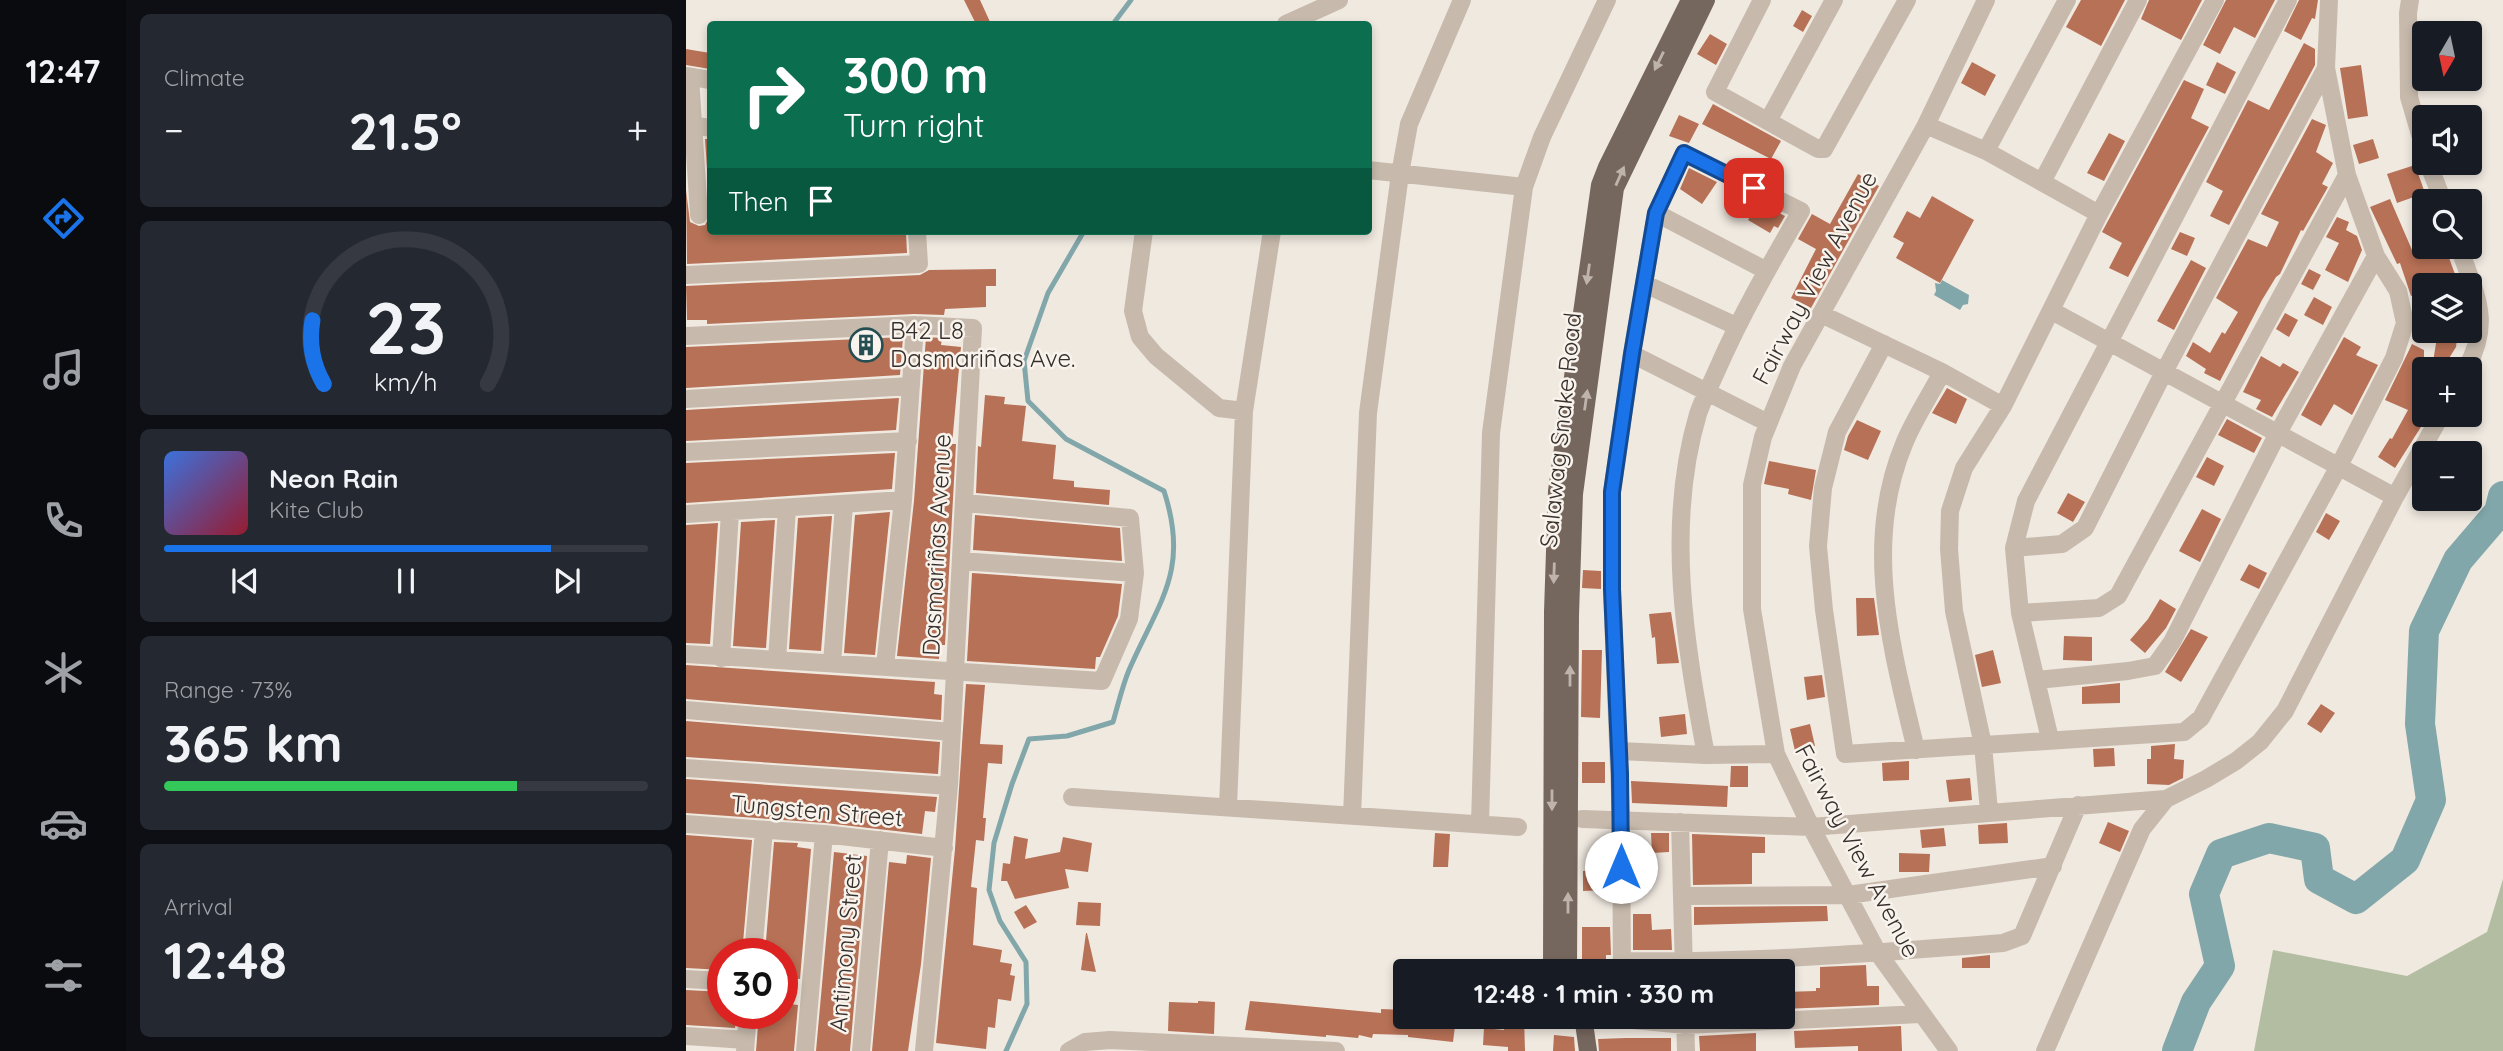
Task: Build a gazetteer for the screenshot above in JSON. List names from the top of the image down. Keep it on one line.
{"streets":{"main road":["Salawag Snake Road"],"street":["Fairway View Avenue","Dasmariñas Avenue","Tungsten Street","Antimony Street"]},"crossings":[["Dasmariñas Avenue","Tungsten Street"],["Tungsten Street","Antimony Street"]],"places":{"building":["B42 L8 Dasmariñas Ave."]},"north":"bottom","page":{"tabs":"12:47","tile":["Climate",["Range · 73%","365 km"],["Arrival","12:48"]],"map_buttons":["+","−"],"turn":["300 m","Turn right"],"heat":["−","21.5°","+"],"then":"Then","song":["Neon Rain","Kite Club"],"limit":"30","trip":"12:48 · 1 min · 330 m","gauge":["23","km/h"]}}
